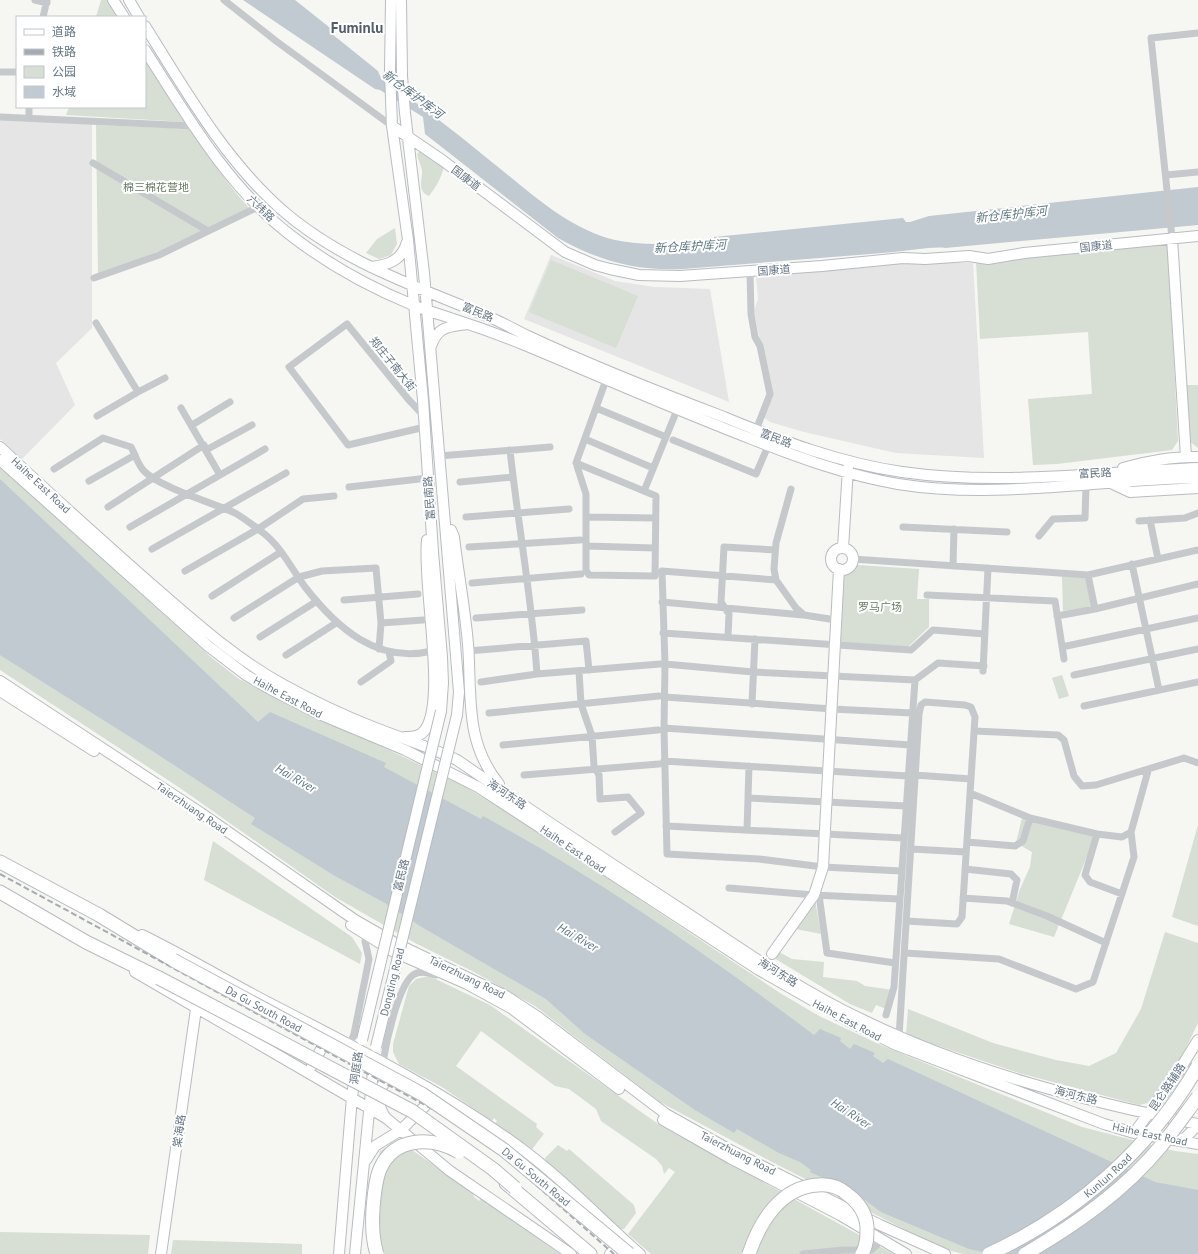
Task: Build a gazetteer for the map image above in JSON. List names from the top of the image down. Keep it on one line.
{"streets":{"highway":["Da Gu South Road","Kunlun Road"],"main road":["国康道","六纬路","富民路","Haihe East Road","富民南路","海河东路","Taierzhuang Road","Dongting Road","洞庭路","昆仑路辅路","棠海路"],"street":["郑庄子南大街"]},"crossings":[["六纬路","富民路"],["六纬路","富民南路"],["富民路","富民南路"],["富民路","Da Gu South Road"],["富民路","洞庭路"],["郑庄子南大街","富民南路"],["Haihe East Road","海河东路"],["Haihe East Road","昆仑路辅路"],["富民南路","Dongting Road"],["海河东路","昆仑路辅路"],["Taierzhuang Road","Dongting Road"],["Dongting Road","Da Gu South Road"],["Da Gu South Road","洞庭路"],["Da Gu South Road","棠海路"]],"districts":["Fuminlu"],"water":["新仓库护库河","Hai River"],"parks":["棉三棉花营地","罗马广场"],"legend":["道路","铁路","公园","水域"]}
